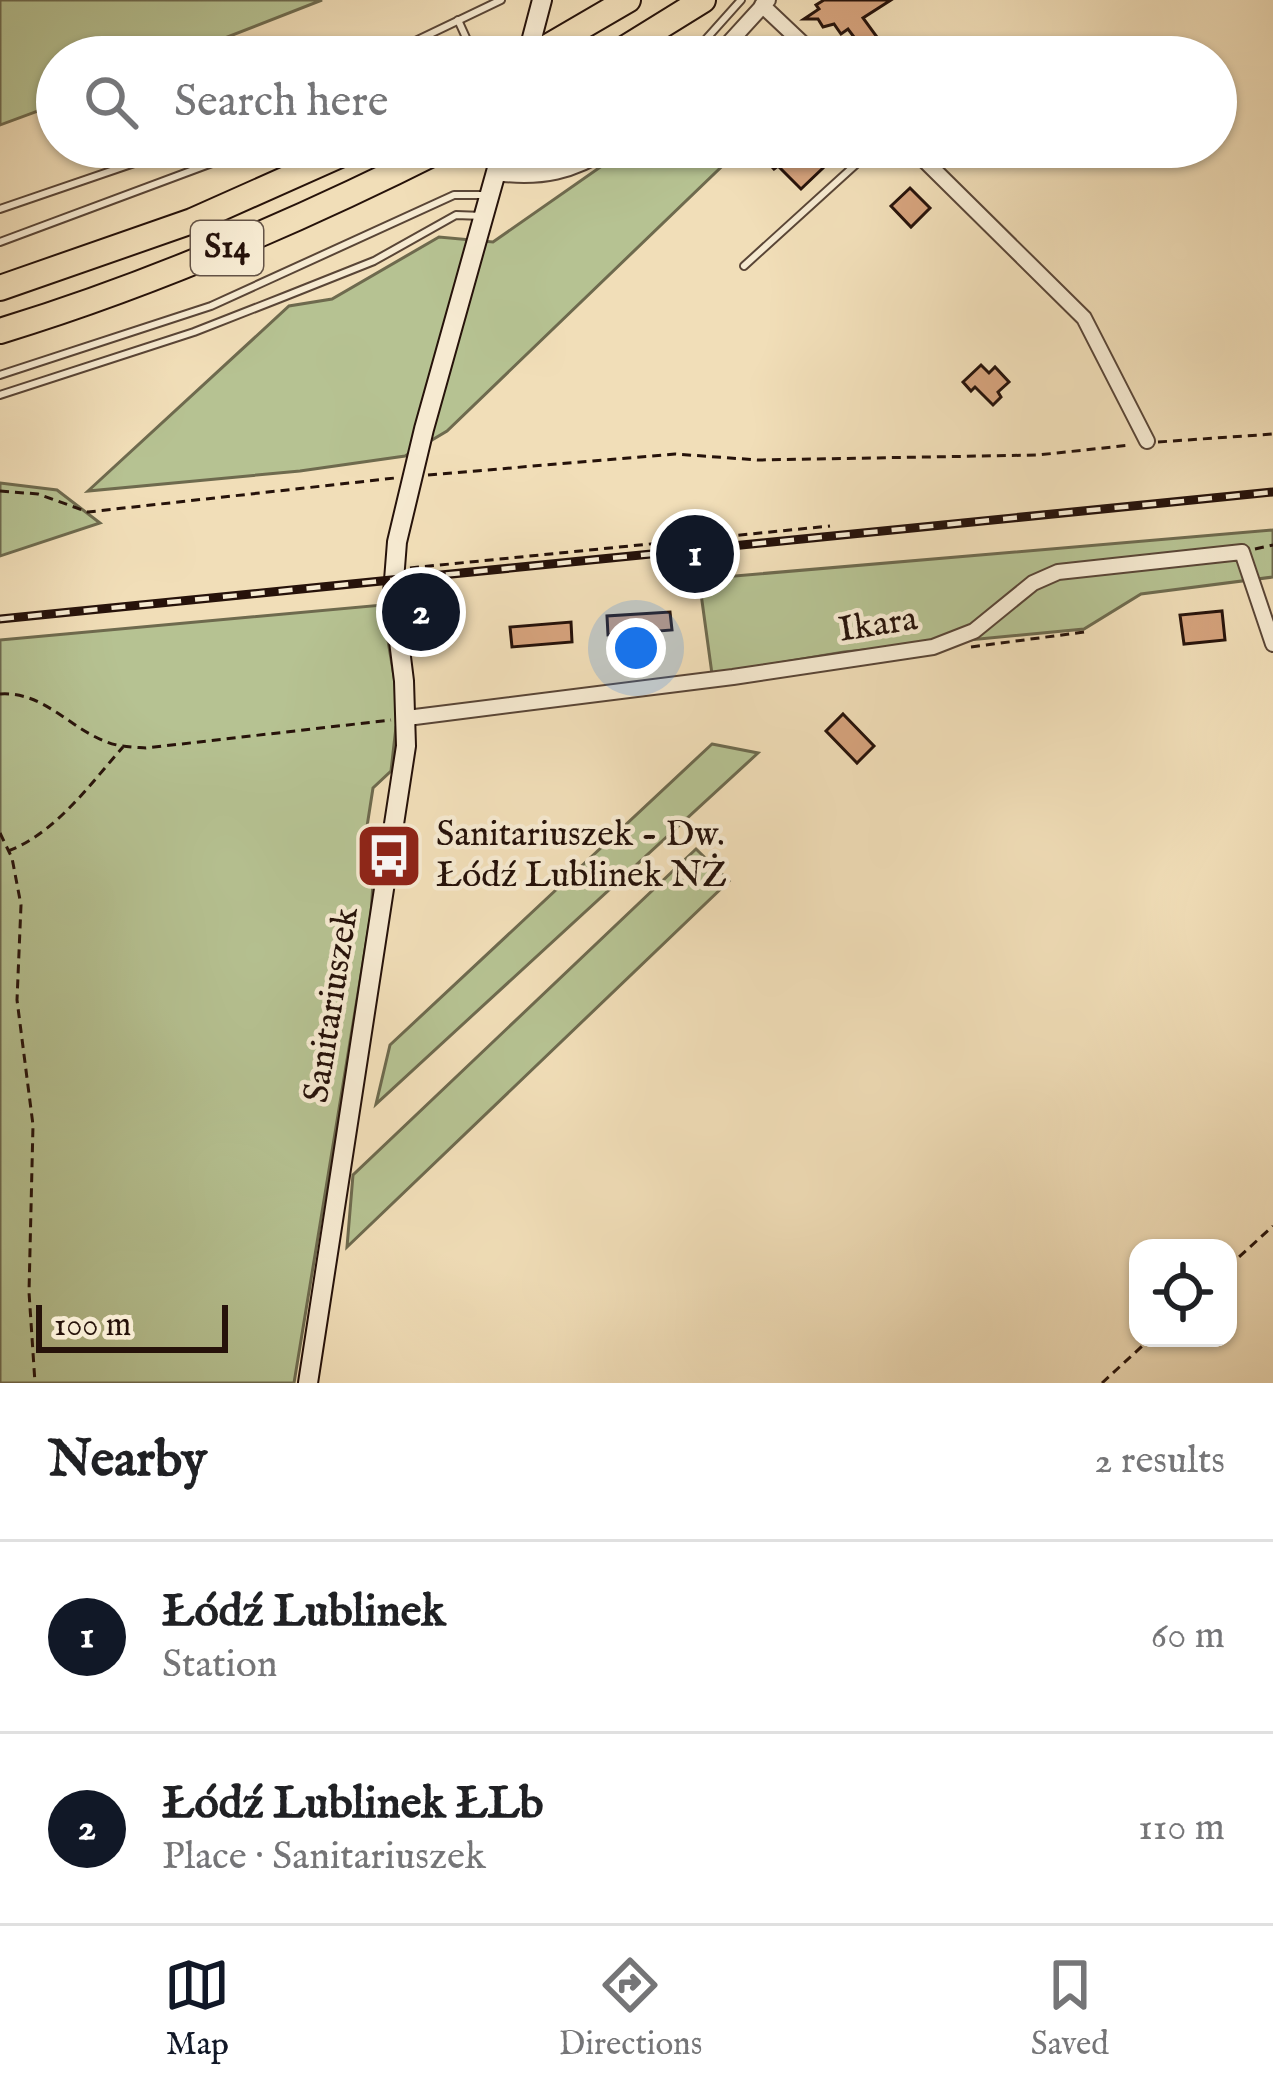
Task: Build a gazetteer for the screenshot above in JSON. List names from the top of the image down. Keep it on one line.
{"streets":{"highway":["S14"],"street":["Ikara","Sanitariuszek"]},"crossings":[["Ikara","Sanitariuszek"]],"places":{"bus stop":["Sanitariuszek - Dw. Łódź Lublinek NŻ"]},"scale_bar":"100 m","page":{"search":"Search here","pins":["1","2"],"scale":"100 m","heading":["Nearby","2 results"],"list":[{"mark":"1","name":"Łódź Lublinek","note":"Station","value":"60 m"},{"mark":"2","name":"Łódź Lublinek ŁLb","note":"Place · Sanitariuszek","value":"110 m"}],"nav":["Map","Directions","Saved"]}}
